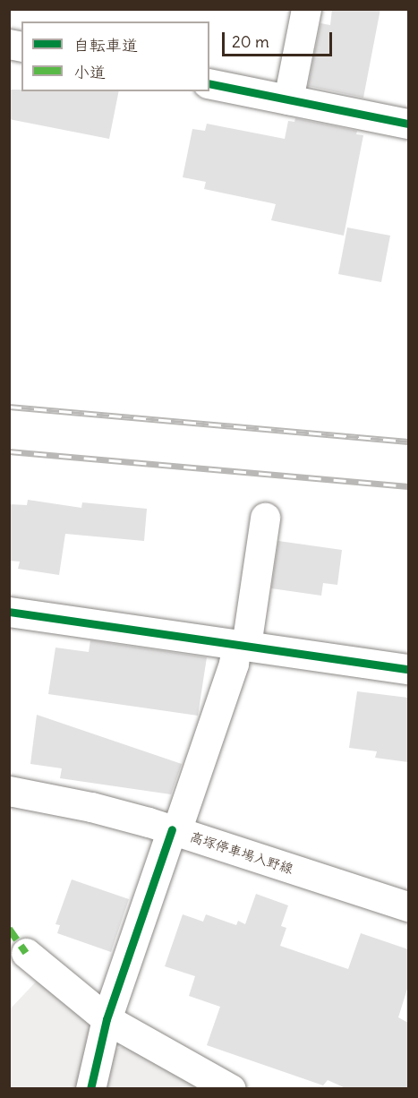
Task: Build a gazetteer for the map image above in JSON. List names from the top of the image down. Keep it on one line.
{"streets":{"street":["高塚停車場入野線"]},"legend":["自転車道","小道"],"scale_bar":"20 m"}
